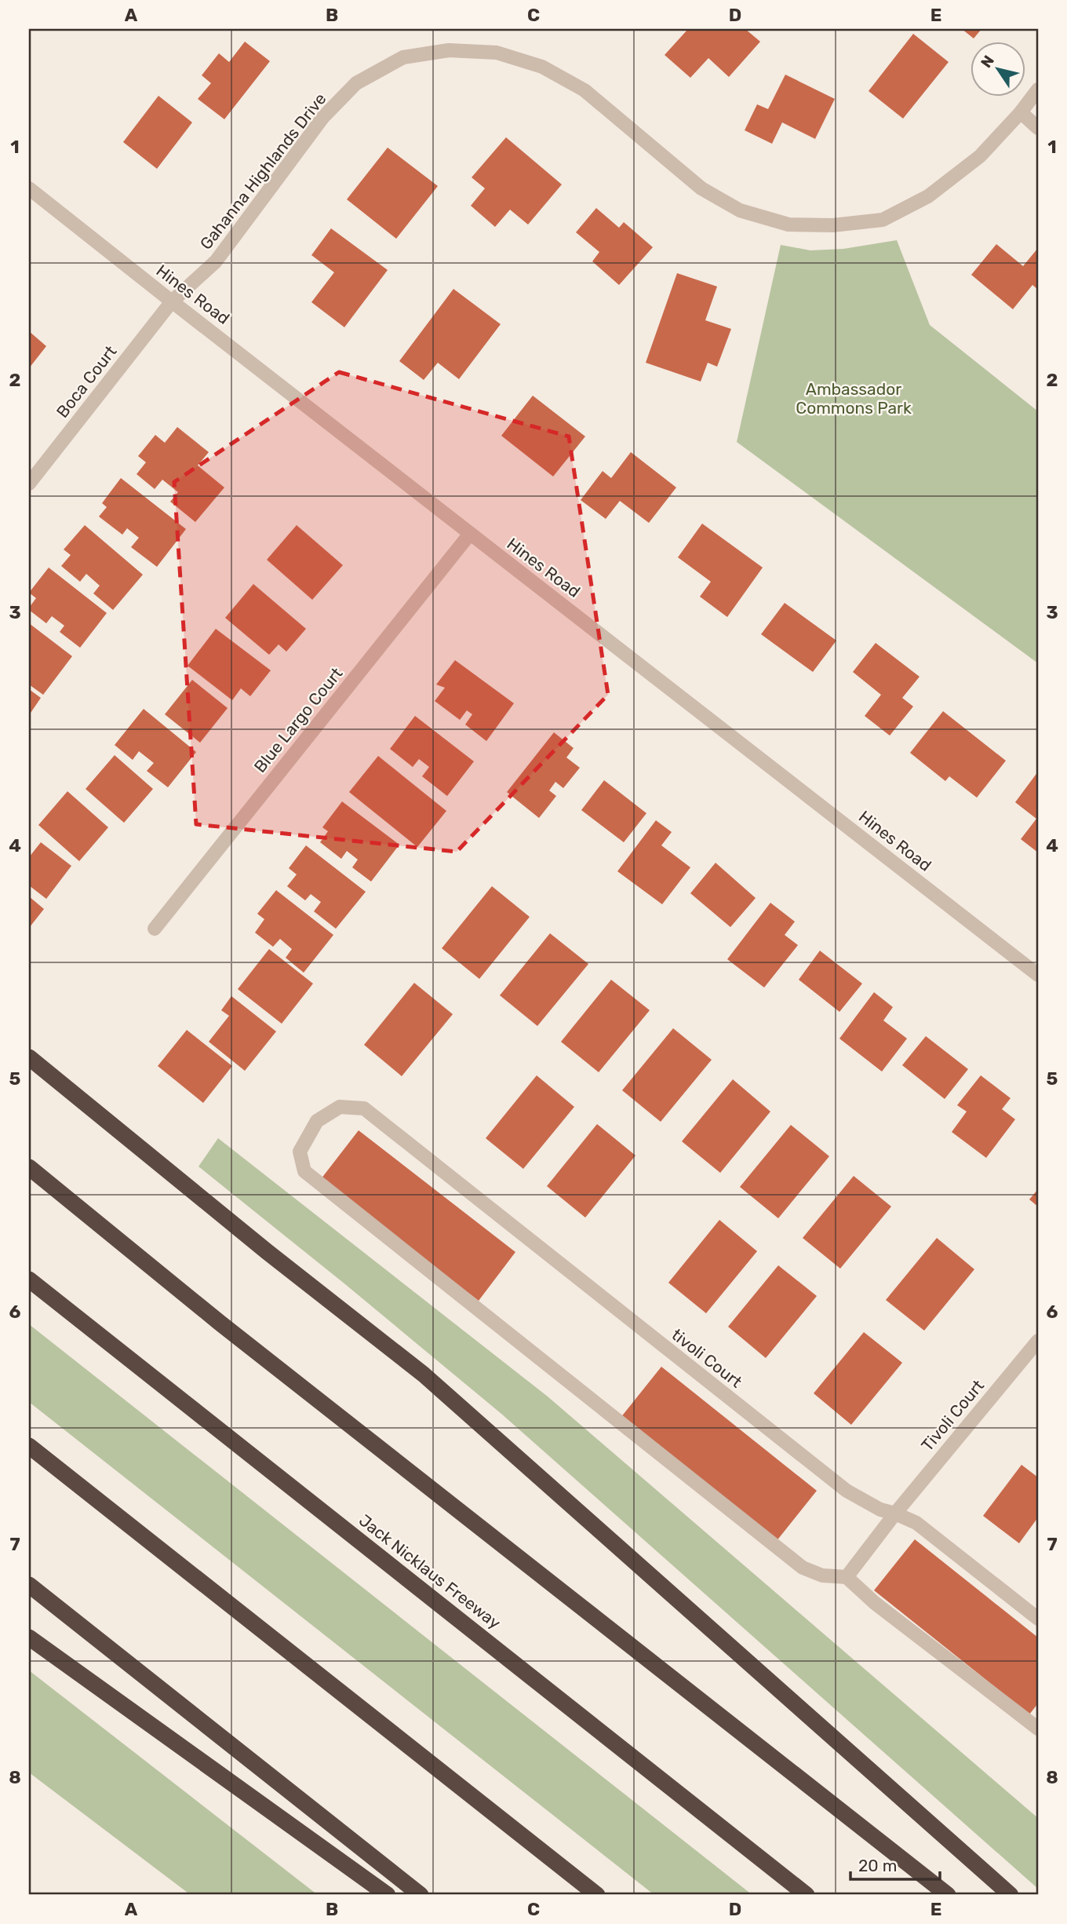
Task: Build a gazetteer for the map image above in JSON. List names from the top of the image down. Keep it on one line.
{"streets":{"highway":["Jack Nicklaus Freeway"],"street":["Gahanna Highlands Drive","Hines Road","Boca Court","Blue Largo Court","tivoli Court","Tivoli Court"]},"crossings":[["Gahanna Highlands Drive","Hines Road"],["Gahanna Highlands Drive","Boca Court"],["Hines Road","Boca Court"],["Hines Road","Blue Largo Court"],["tivoli Court","Tivoli Court"]],"parks":["Ambassador Commons Park"],"scale_bar":"20 m","north":"top left","grid":{"columns":["A","B","C","D","E"],"rows":["1","2","3","4","5","6","7","8"]}}
